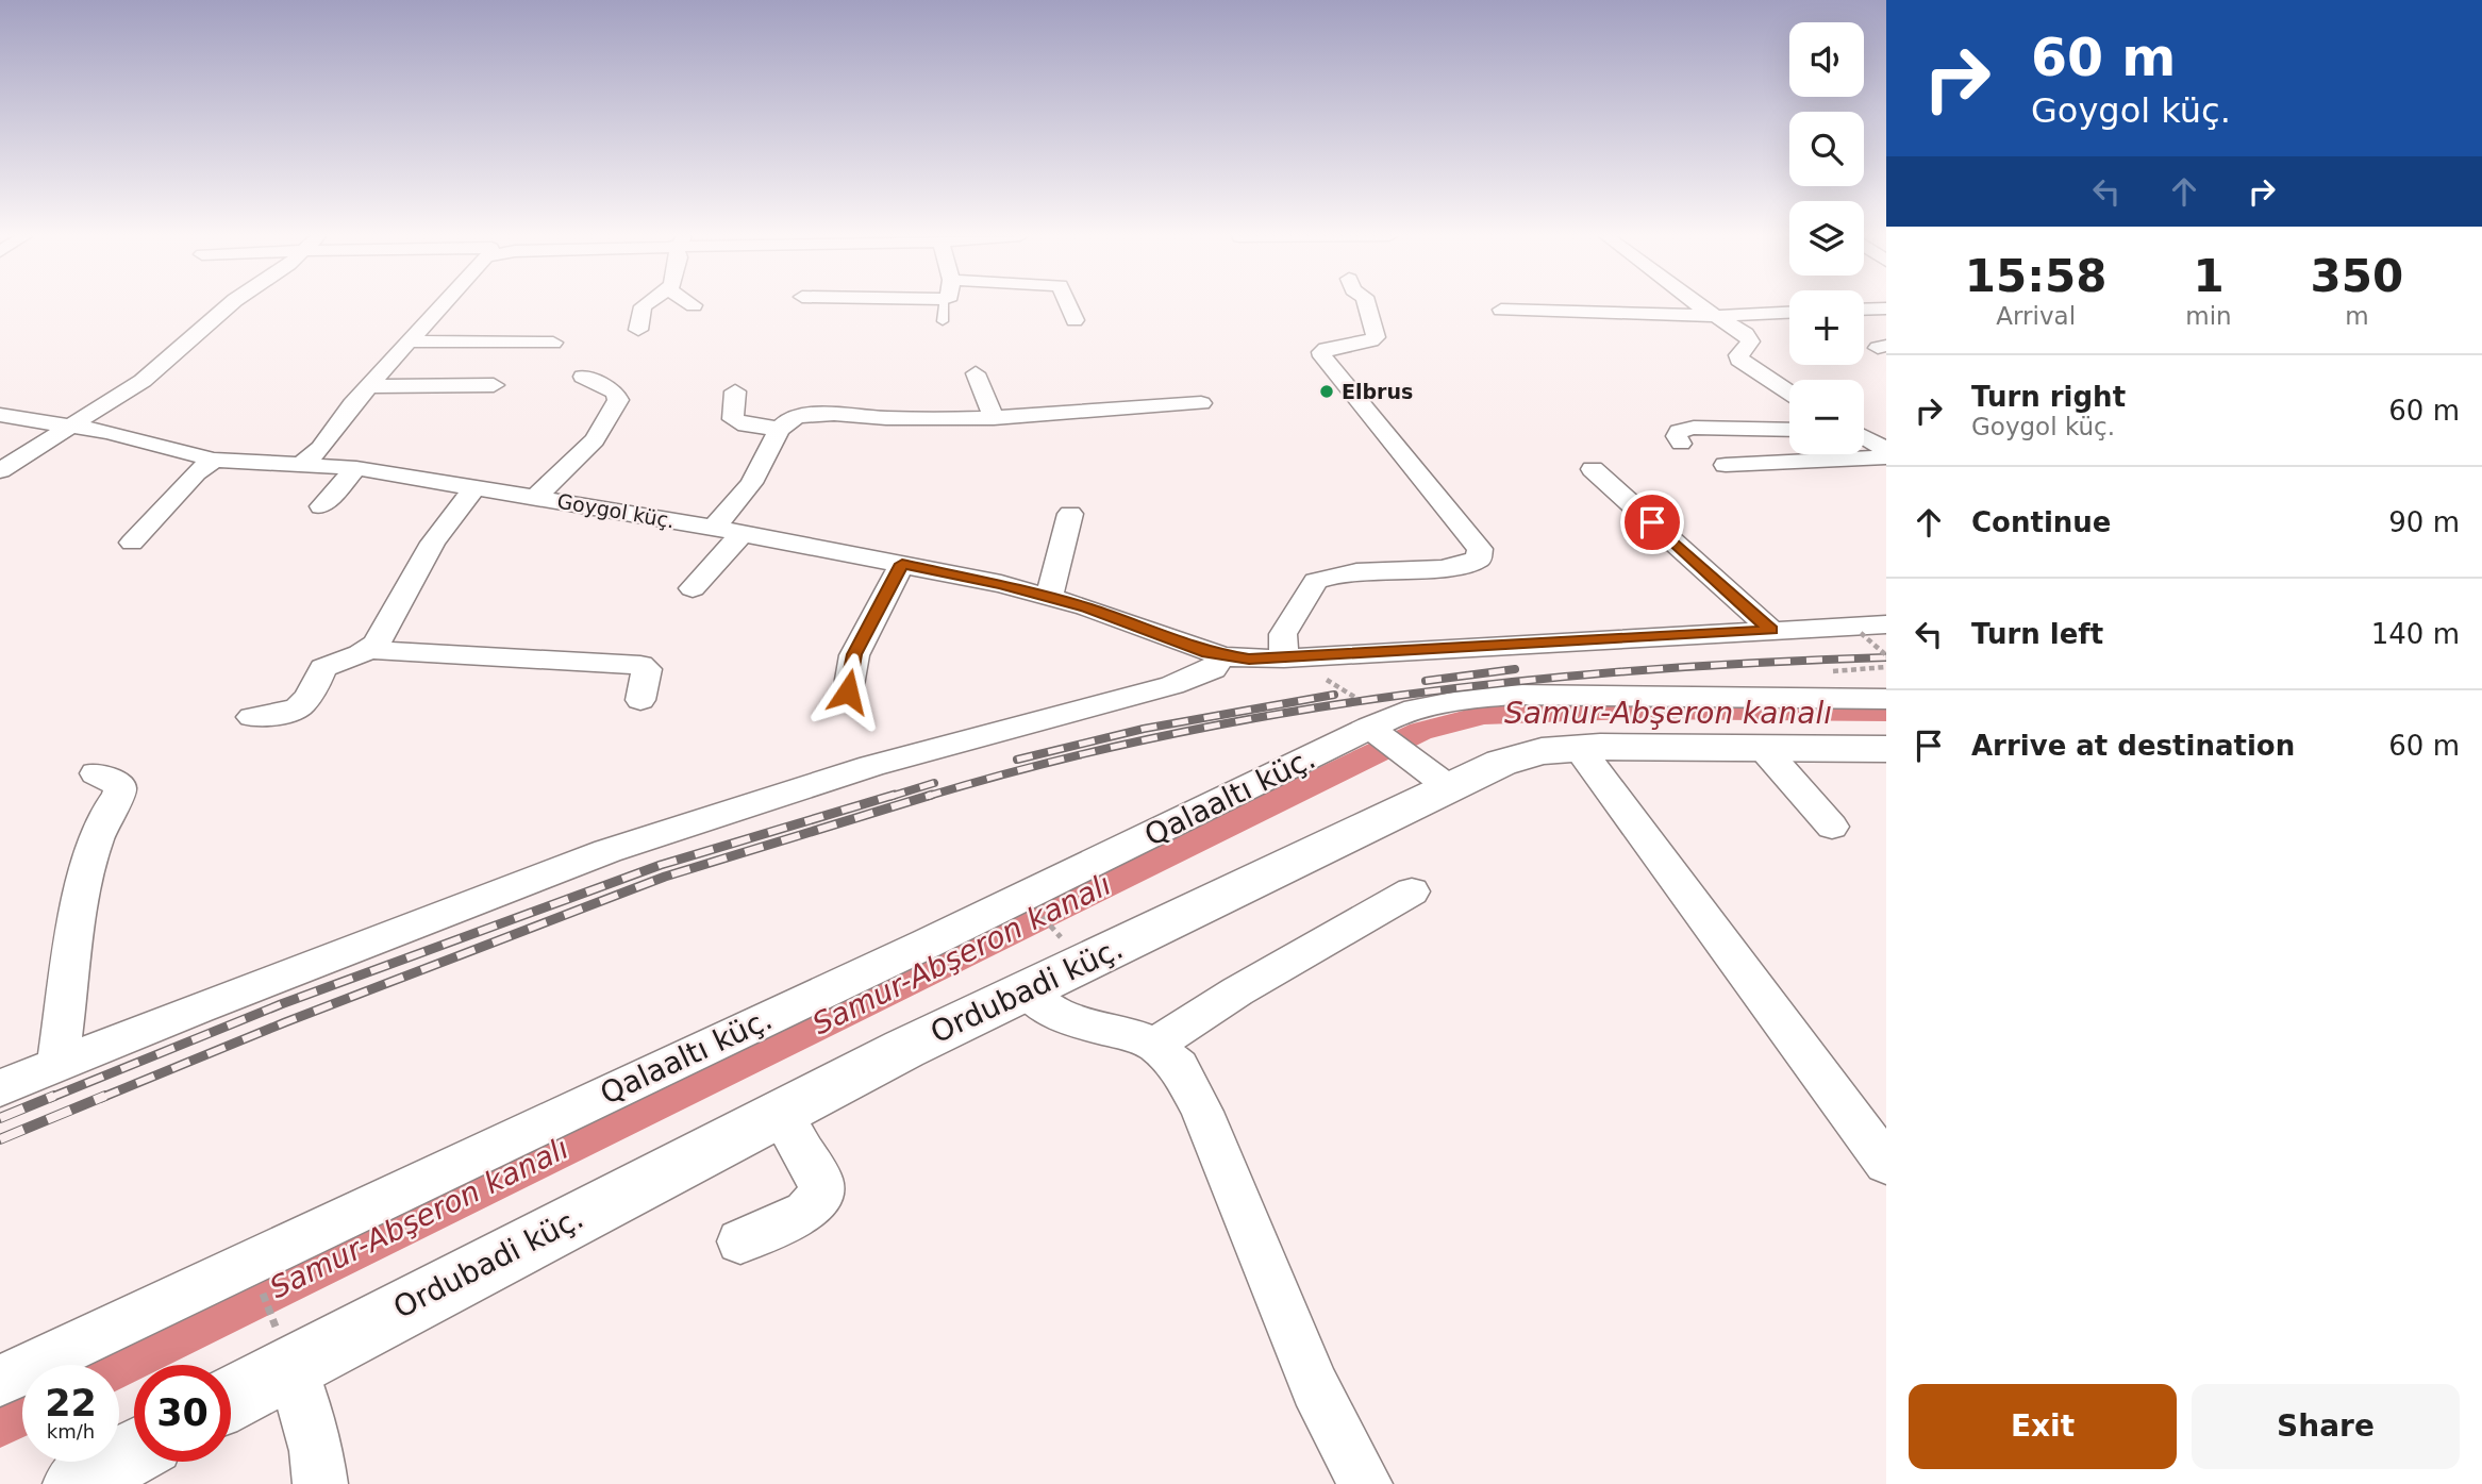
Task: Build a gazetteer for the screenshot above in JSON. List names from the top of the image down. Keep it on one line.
{"streets":{"street":["Goygol küç.","Qalaaltı küç.","Ordubadi küç."]},"water":["Samur-Abşeron kanalı"],"places":["Elbrus"],"page":{"turn":["60 m","Goygol küç."],"map_buttons":["+","−"],"eta":["15:58","Arrival","1","min","350","m"],"list":[{"name":"Turn right","note":"Goygol küç.","value":"60 m"},{"name":"Continue","value":"90 m"},{"name":"Turn left","value":"140 m"},{"name":"Arrive at destination","value":"60 m"}],"speed":"22 km/h","limit":"30","buttons":["Exit","Share"]}}
